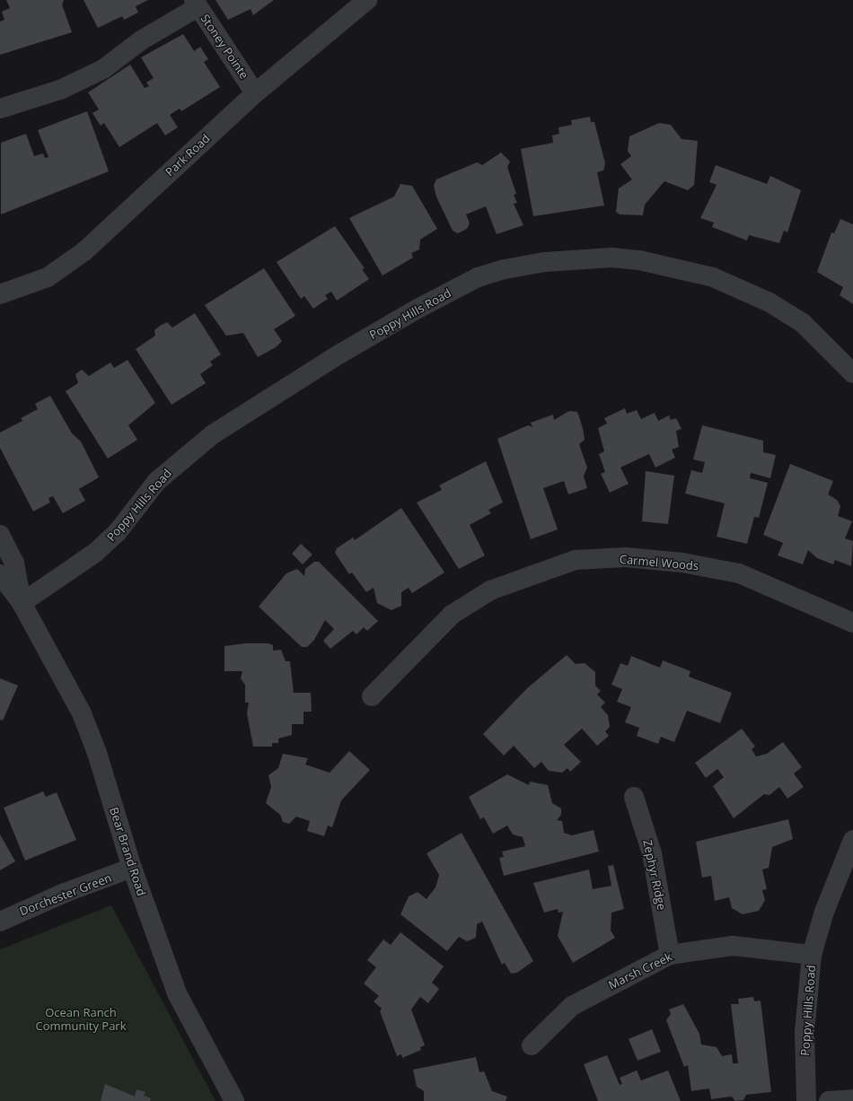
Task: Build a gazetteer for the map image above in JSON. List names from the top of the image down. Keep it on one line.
{"streets":{"street":["Stoney Pointe","Park Road","Poppy Hills Road","Carmel Woods","Bear Brand Road","Zephyr Ridge","Dorchester Green","Marsh Creek"]},"crossings":[["Stoney Pointe","Park Road"],["Poppy Hills Road","Bear Brand Road"],["Poppy Hills Road","Marsh Creek"],["Bear Brand Road","Dorchester Green"],["Zephyr Ridge","Marsh Creek"]],"parks":["Ocean Ranch Community Park"]}
